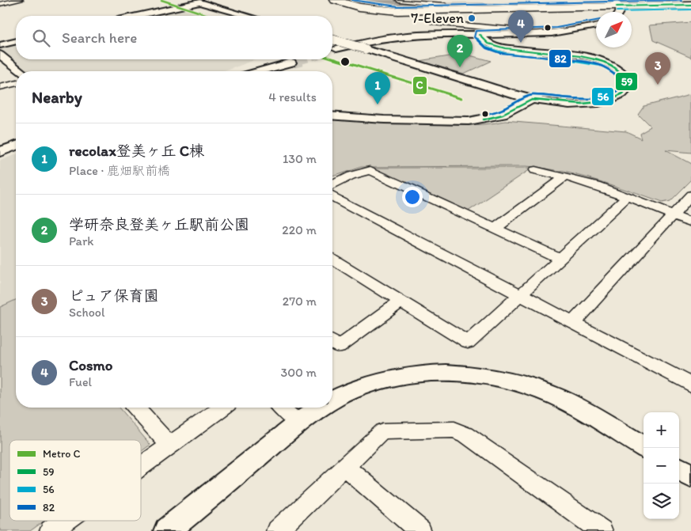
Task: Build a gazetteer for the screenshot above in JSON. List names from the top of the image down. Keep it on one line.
{"places":["7-Eleven"],"lines":["metro line C","transit line 82","transit line 59","transit line 56"],"legend":["Metro C","59","56","82"],"north":"top right","page":{"pins":["4","2","3","1"],"search":"Search here","heading":["Nearby","4 results"],"list":[{"mark":"1","name":"recolax登美ヶ丘 C棟","note":"Place · 鹿畑駅前橋","value":"130 m"},{"mark":"2","name":"学研奈良登美ヶ丘駅前公園","note":"Park","value":"220 m"},{"mark":"3","name":"ピュア保育園","note":"School","value":"270 m"},{"mark":"4","name":"Cosmo","note":"Fuel","value":"300 m"}],"map_buttons":["+","−"]}}
